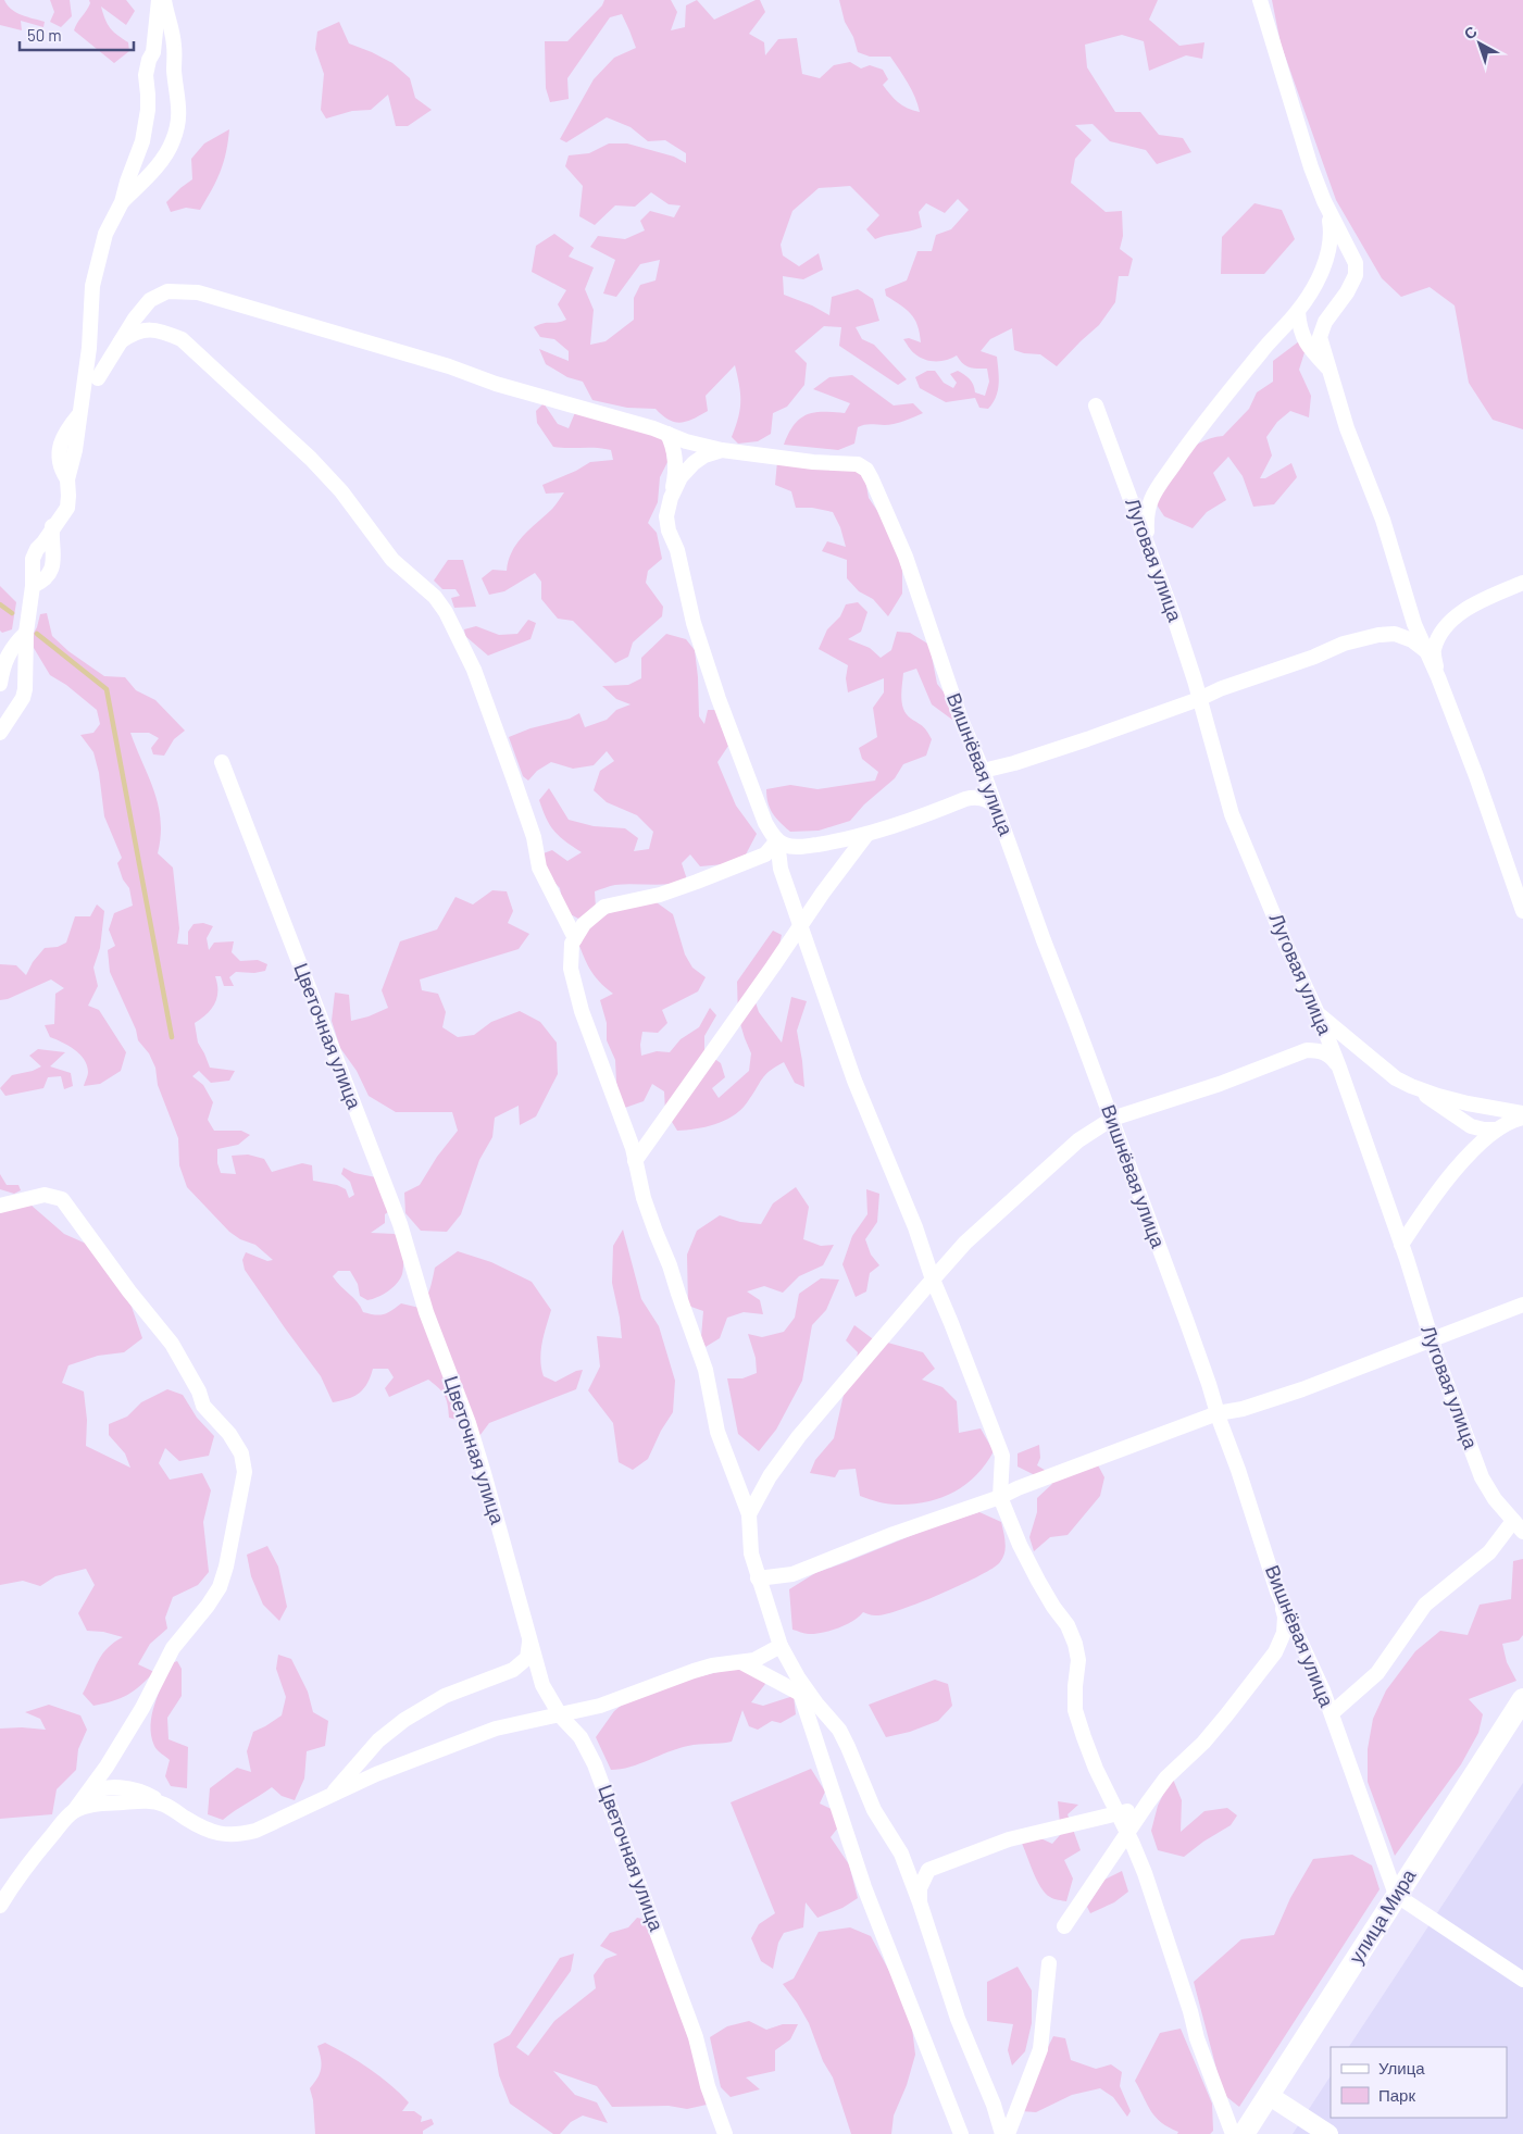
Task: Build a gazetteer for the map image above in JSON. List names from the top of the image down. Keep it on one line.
{"streets":{"main road":["улица Мира"],"street":["Луговая улица","Вишнёвая улица","Цветочная улица"]},"crossings":[["Вишнёвая улица","улица Мира"]],"legend":["Улица","Парк"],"scale_bar":"50 m","north":"top left"}
